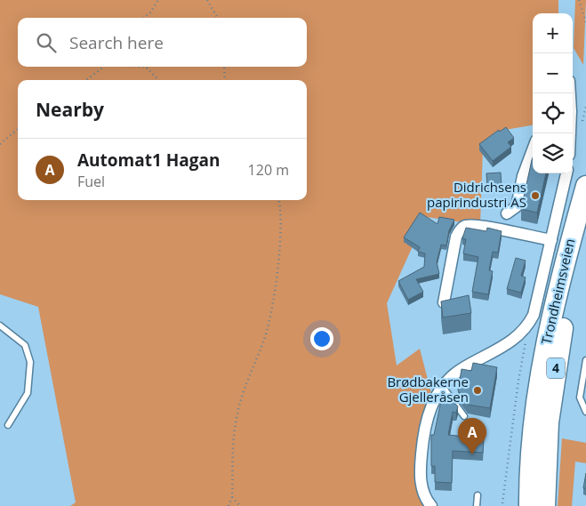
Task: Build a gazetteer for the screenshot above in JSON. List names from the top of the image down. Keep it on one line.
{"streets":{"highway":["Trondheimsveien","4"]},"places":["Didrichsens papirindustri AS","Brødbakerne Gjelleråsen"],"page":{"map_buttons":["+","−"],"search":"Search here","heading":"Nearby","list":[{"mark":"A","name":"Automat1 Hagan","note":"Fuel","value":"120 m"}],"pins":"A"}}
